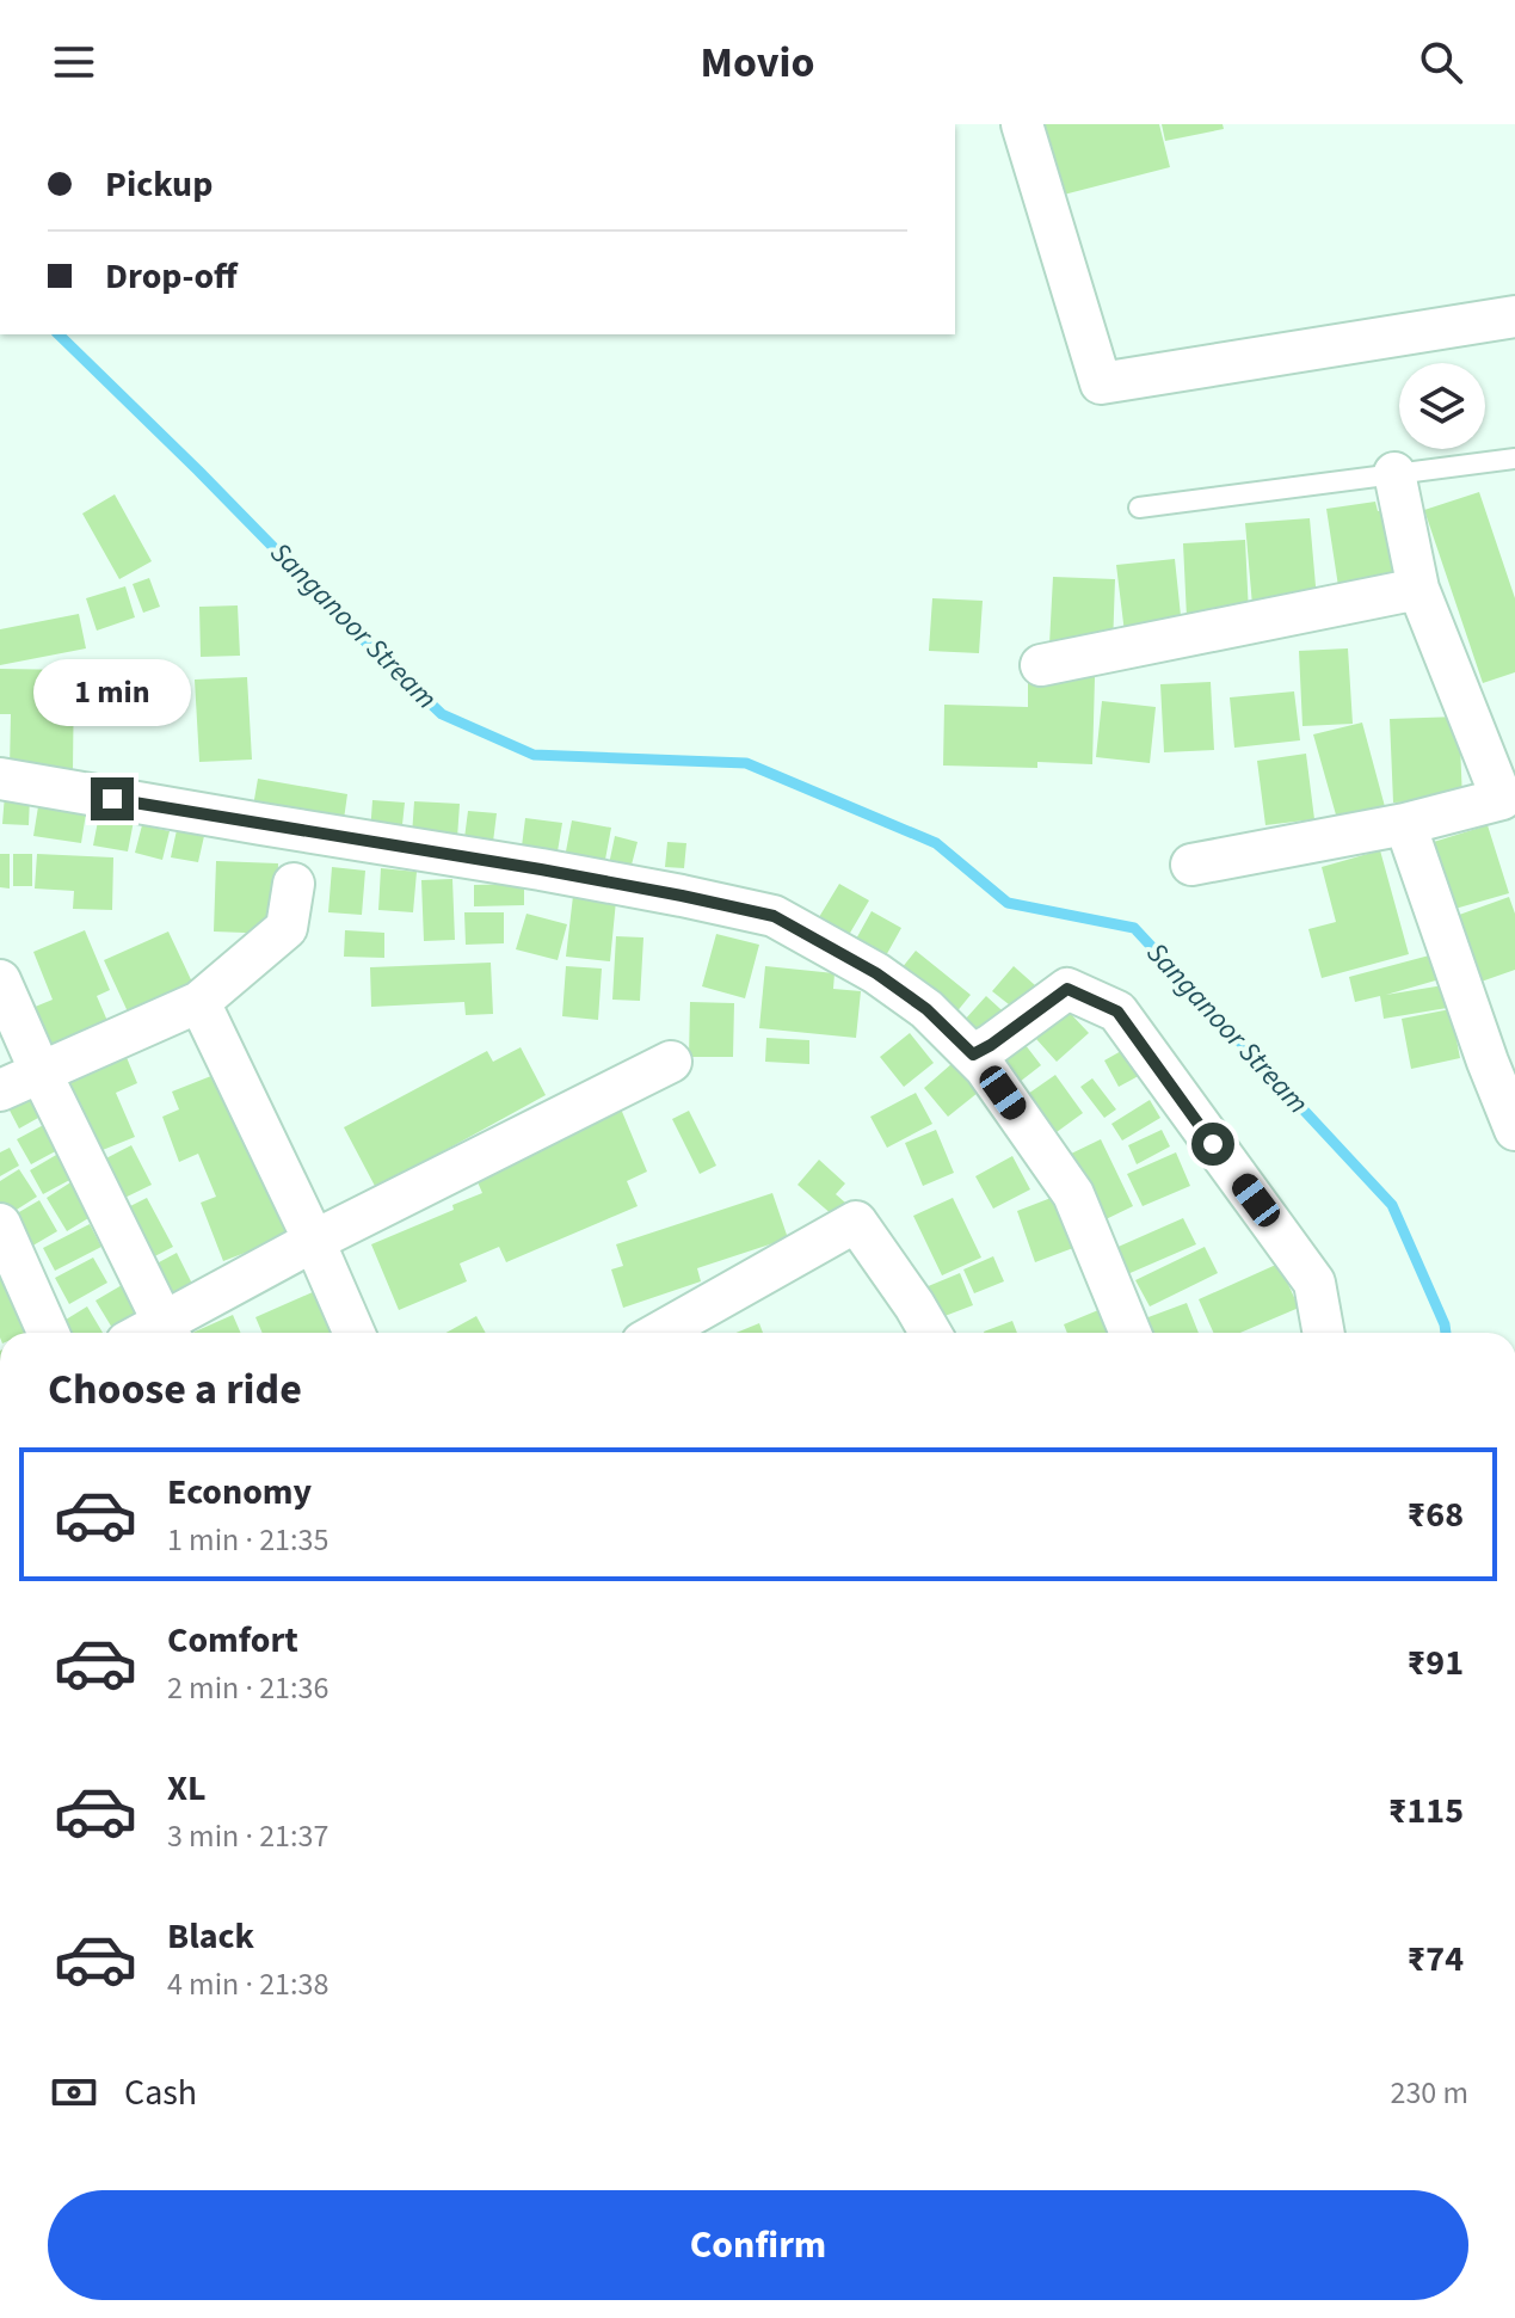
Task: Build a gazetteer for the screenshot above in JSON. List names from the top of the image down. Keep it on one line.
{"water":["Sanganoor Stream"],"page":{"header":"Movio","banner":["Pickup","Drop-off"],"bubble":"1 min","heading":"Choose a ride","list":[{"name":"Economy","note":"1 min · 21:35","value":"₹68"},{"name":"Comfort","note":"2 min · 21:36","value":"₹91"},{"name":"XL","note":"3 min · 21:37","value":"₹115"},{"name":"Black","note":"4 min · 21:38","value":"₹74"}],"pay":["Cash","230 m"],"buttons":"Confirm"}}
